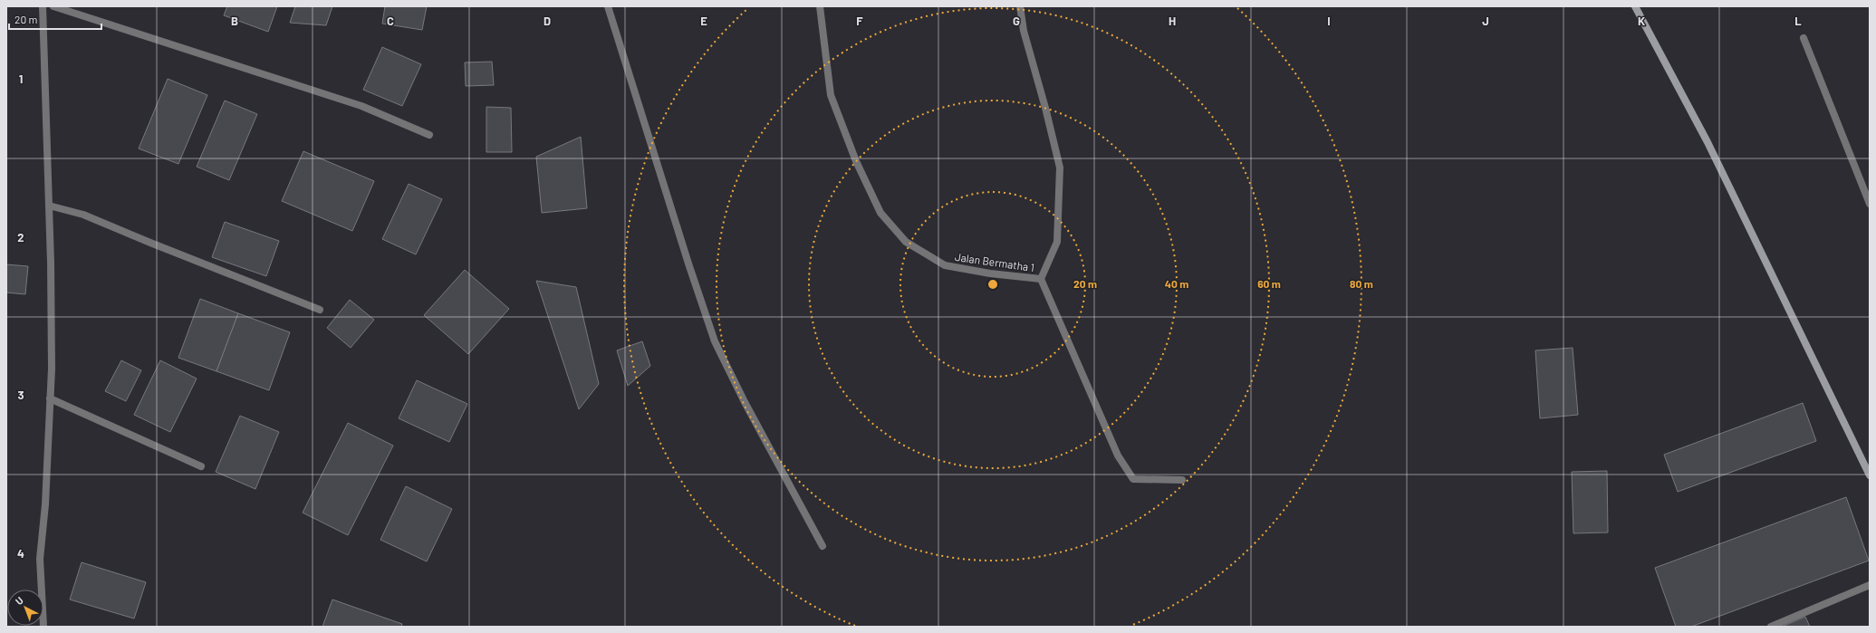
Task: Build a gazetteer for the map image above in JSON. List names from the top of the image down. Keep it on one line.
{"streets":{"street":["Jalan Bermatha 1"]},"scale_bar":"20 m","north":"top left","grid":{"columns":["B","C","D","E","F","G","H","I","J","K","L"],"rows":["1","2","3","4"]},"rings":["20 m","40 m","60 m","80 m"]}
